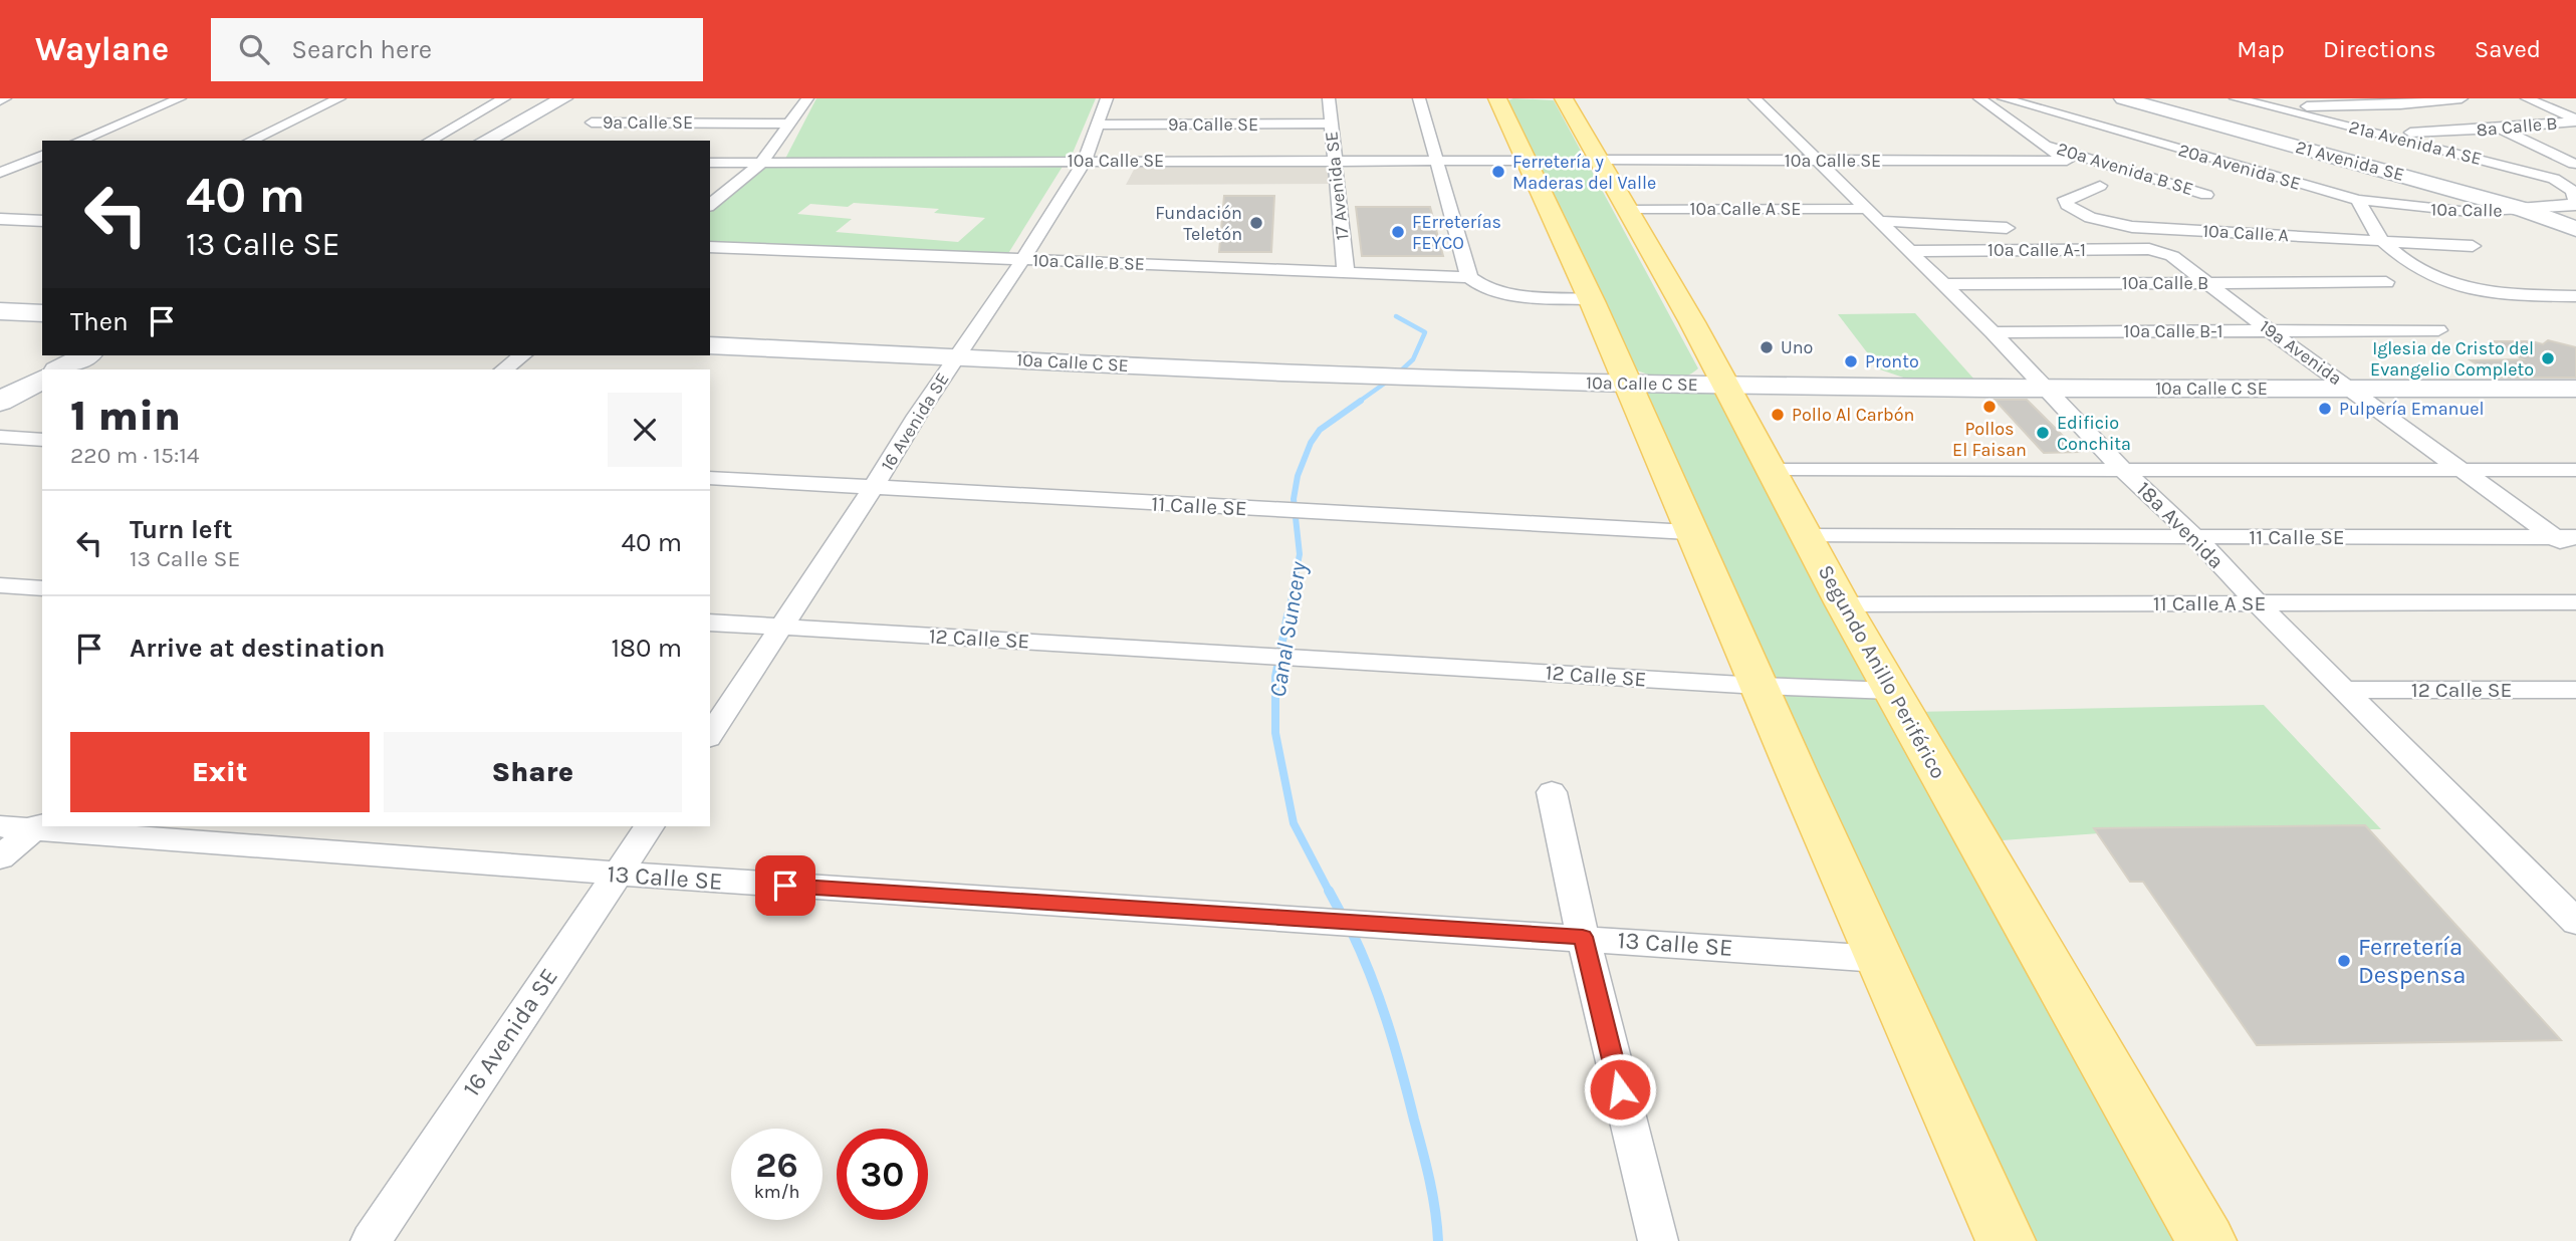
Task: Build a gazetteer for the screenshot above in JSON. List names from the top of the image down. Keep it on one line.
{"streets":{"main road":["Segundo Anillo Periférico"],"street":["9a Calle SE","8a Calle B","21a Avenida A SE","10a Calle SE","21 Avenida SE","20a Avenida SE","20a Avenida B SE","17 Avenida SE","10a Calle A SE","10a Calle","10a Calle A","10a Calle A-1","10a Calle B SE","10a Calle B","10a Calle B-1","19a Avenida","10a Calle C SE","16 Avenida SE","11 Calle SE","18a Avenida","11 Calle A SE","12 Calle SE","13 Calle SE"]},"crossings":[["9a Calle SE","17 Avenida SE"],["9a Calle SE","16 Avenida SE"],["8a Calle B","21a Avenida A SE"],["10a Calle SE","17 Avenida SE"],["10a Calle SE","10a Calle A"],["10a Calle SE","16 Avenida SE"],["10a Calle SE","18a Avenida"],["10a Calle SE","Segundo Anillo Periférico"],["21 Avenida SE","10a Calle"],["20a Avenida SE","10a Calle"],["17 Avenida SE","10a Calle B SE"],["10a Calle A SE","18a Avenida"],["10a Calle A SE","Segundo Anillo Periférico"],["10a Calle A-1","19a Avenida"],["10a Calle A-1","18a Avenida"],["10a Calle B SE","16 Avenida SE"],["10a Calle B","19a Avenida"],["10a Calle B","18a Avenida"],["10a Calle B-1","19a Avenida"],["10a Calle B-1","18a Avenida"],["19a Avenida","10a Calle C SE"],["19a Avenida","11 Calle SE"],["10a Calle C SE","16 Avenida SE"],["10a Calle C SE","18a Avenida"],["10a Calle C SE","Segundo Anillo Periférico"],["16 Avenida SE","11 Calle SE"],["16 Avenida SE","12 Calle SE"],["16 Avenida SE","13 Calle SE"],["11 Calle SE","18a Avenida"],["11 Calle SE","Segundo Anillo Periférico"],["18a Avenida","11 Calle A SE"],["18a Avenida","12 Calle SE"],["11 Calle A SE","Segundo Anillo Periférico"],["12 Calle SE","Segundo Anillo Periférico"]],"water":["Canal Suncery"],"places":["Ferretería y Maderas del Valle","Fundación Teletón","FErreterías FEYCO","Uno","Iglesia de Cristo del Evangelio Completo","Pronto","Pollos El Faisan","Pulpería Emanuel","Pollo Al Carbón","Edificio Conchita","Ferretería Despensa"],"page":{"header":"Waylane","search":"Search here","nav":["Map","Directions","Saved"],"turn":["40 m","13 Calle SE"],"then":"Then","heading":["1 min","220 m · 15:14"],"list":[{"name":"Turn left","note":"13 Calle SE","value":"40 m"},{"name":"Arrive at destination","value":"180 m"}],"buttons":["Exit","Share"],"speed":"26 km/h","limit":"30"}}
